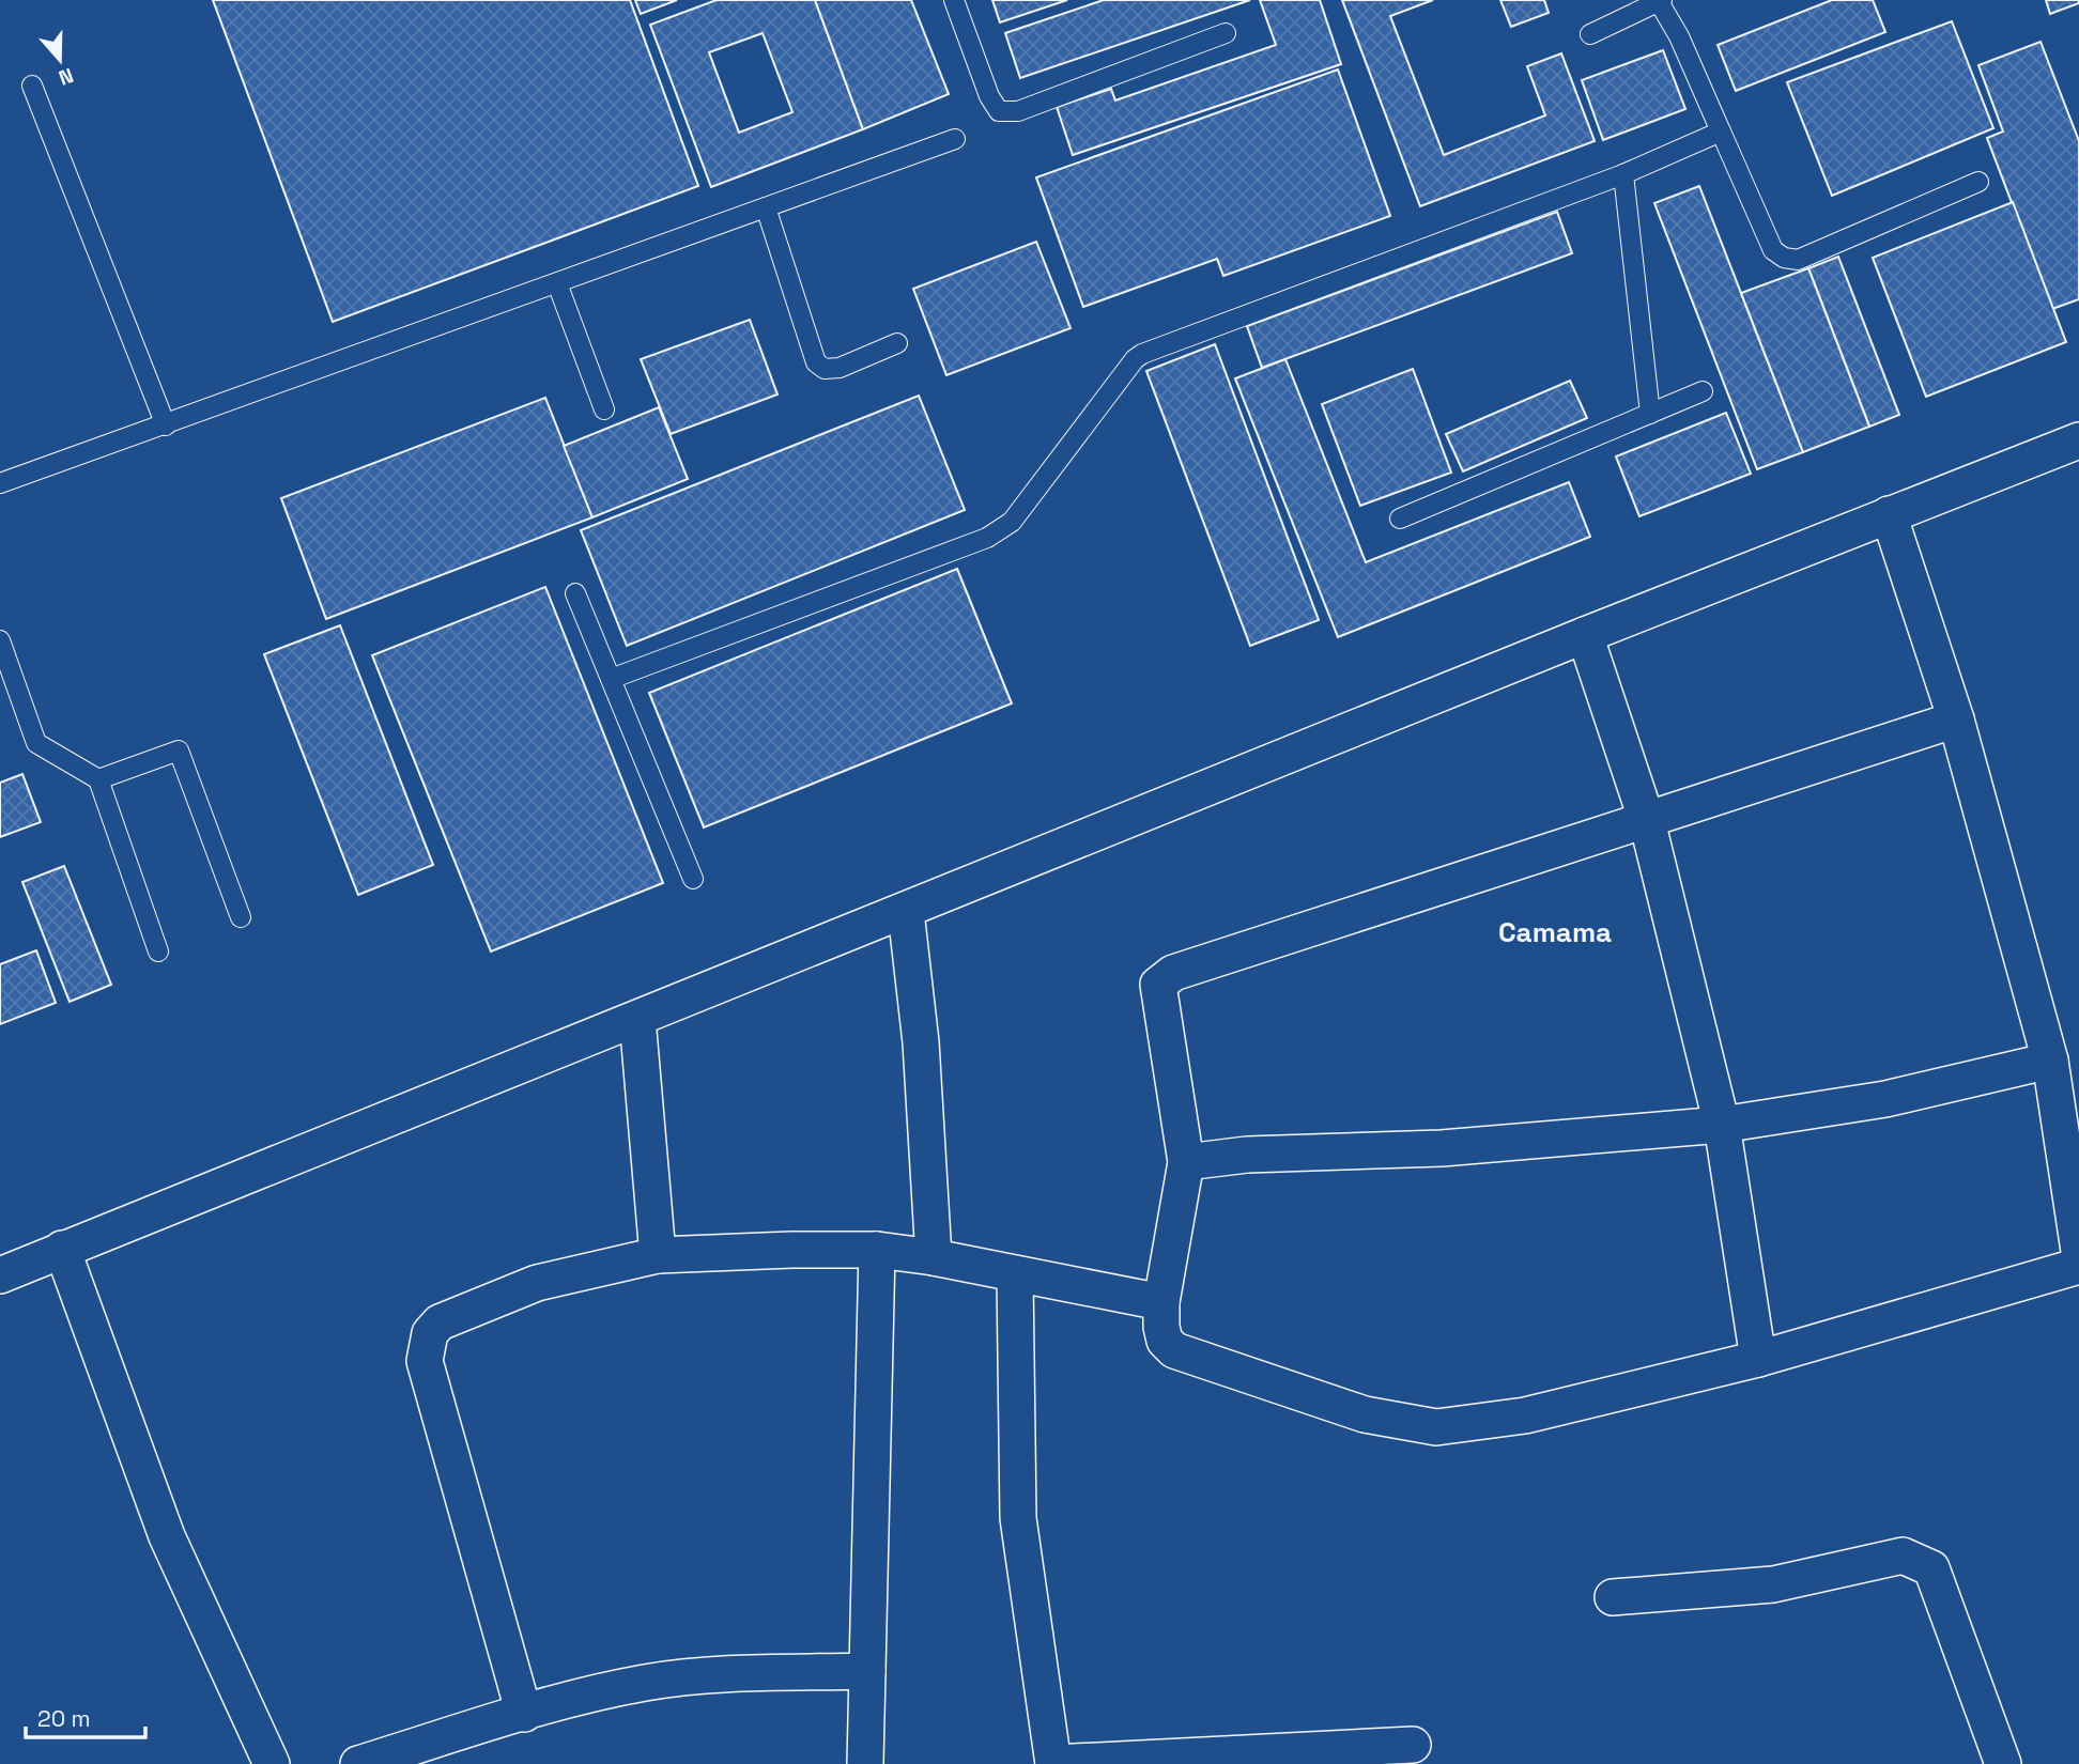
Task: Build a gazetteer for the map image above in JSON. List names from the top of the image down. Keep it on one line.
{"districts":["Camama"],"scale_bar":"20 m","north":"bottom"}
